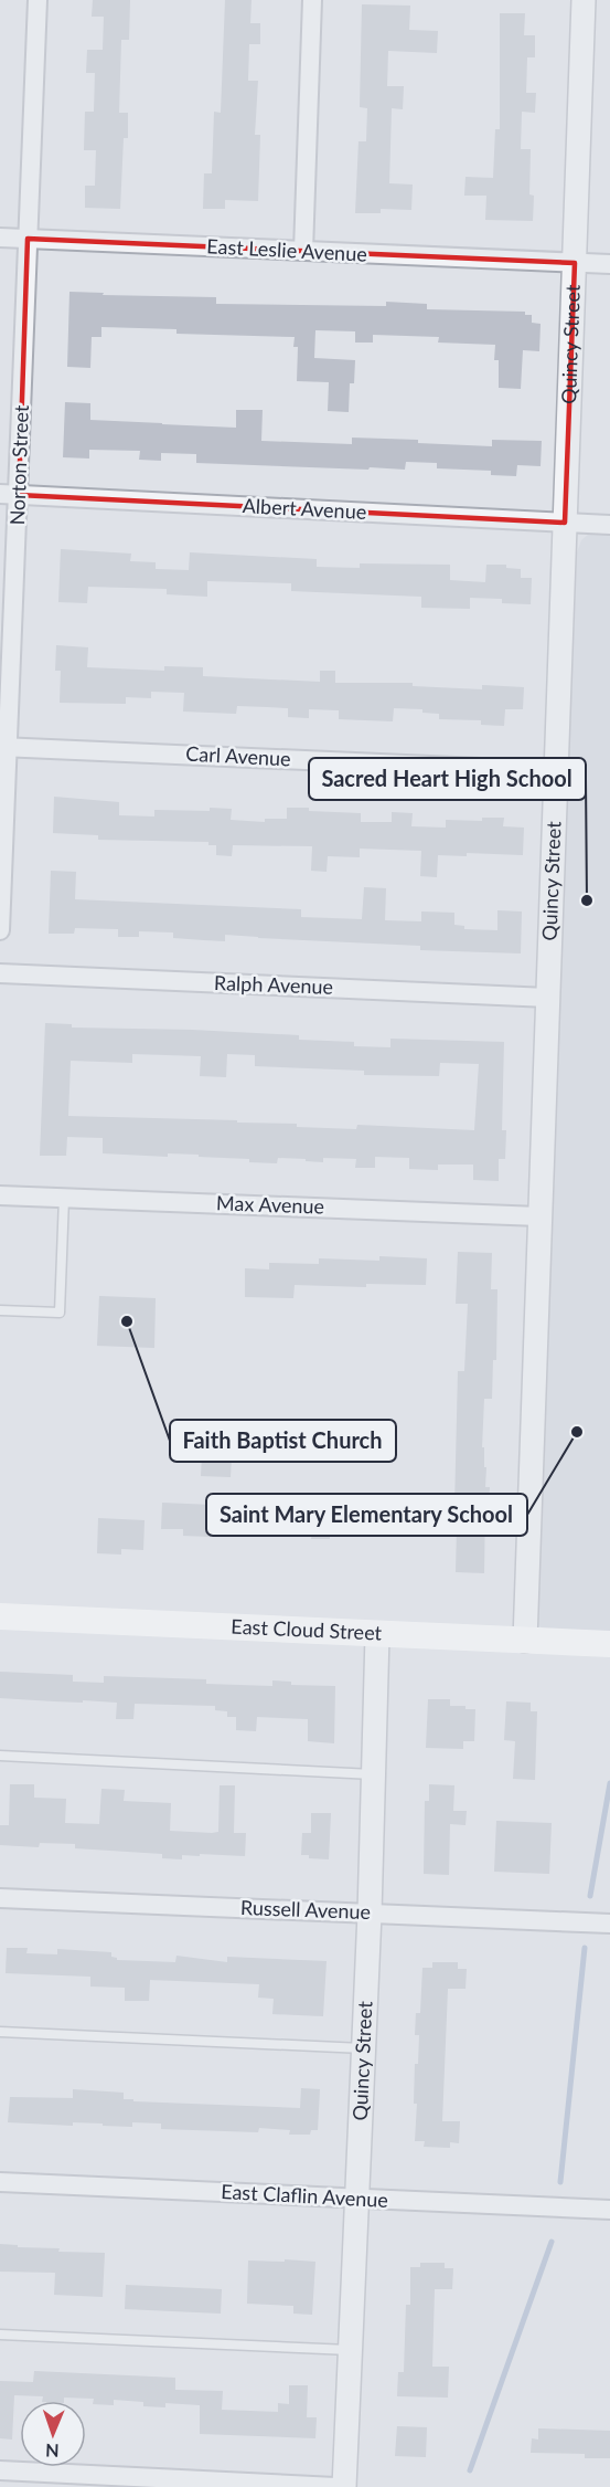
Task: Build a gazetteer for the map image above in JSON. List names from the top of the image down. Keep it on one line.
{"streets":{"main road":["East Cloud Street"],"street":["East Leslie Avenue","Quincy Street","Norton Street","Albert Avenue","Carl Avenue","Ralph Avenue","Max Avenue","Russell Avenue","East Claflin Avenue"]},"crossings":[["East Leslie Avenue","Quincy Street"],["East Leslie Avenue","Norton Street"],["Quincy Street","Albert Avenue"],["Quincy Street","Carl Avenue"],["Quincy Street","Ralph Avenue"],["Quincy Street","Max Avenue"],["Quincy Street","East Cloud Street"],["Quincy Street","Russell Avenue"],["Quincy Street","East Claflin Avenue"],["Norton Street","Albert Avenue"],["Norton Street","Carl Avenue"]],"places":["Sacred Heart High School","Faith Baptist Church","Saint Mary Elementary School"],"north":"bottom"}
